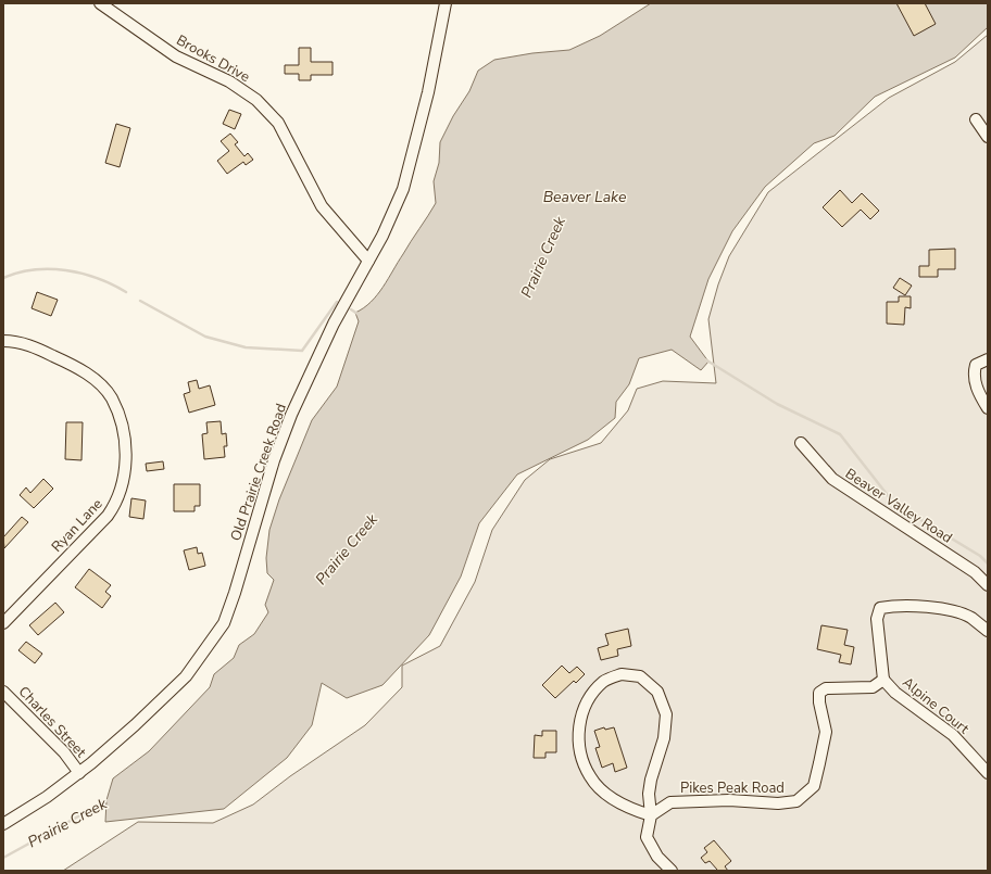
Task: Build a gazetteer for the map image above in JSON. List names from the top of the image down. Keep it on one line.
{"streets":{"street":["Brooks Drive","Old Prairie Creek Road","Beaver Valley Road","Ryan Lane","Alpine Court","Charles Street","Pikes Peak Road"]},"crossings":[["Brooks Drive","Old Prairie Creek Road"],["Old Prairie Creek Road","Charles Street"],["Alpine Court","Pikes Peak Road"]],"water":["Beaver Lake","Prairie Creek"]}
